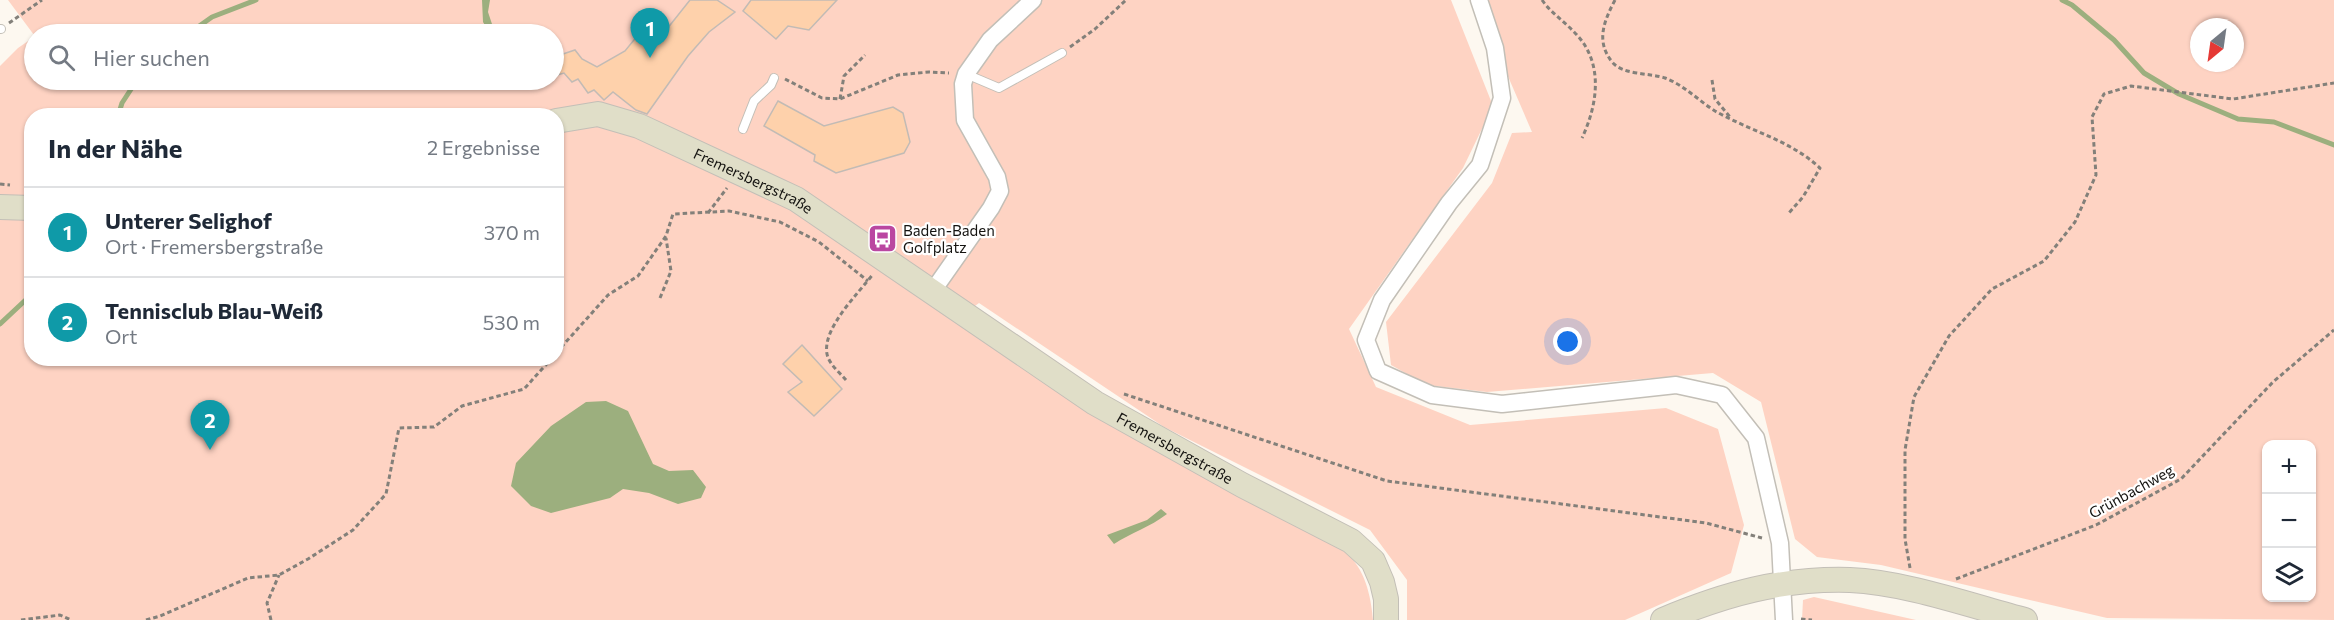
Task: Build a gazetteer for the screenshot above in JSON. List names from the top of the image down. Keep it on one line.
{"streets":{"main road":["Fremersbergstraße"],"path":["Grünbachweg"]},"places":{"bus stop":["Baden-Baden Golfplatz"]},"north":"bottom left","page":{"pins":["1","2"],"search":"Hier suchen","heading":["In der Nähe","2 Ergebnisse"],"list":[{"mark":"1","name":"Unterer Selighof","note":"Ort · Fremersbergstraße","value":"370 m"},{"mark":"2","name":"Tennisclub Blau-Weiß","note":"Ort","value":"530 m"}],"map_buttons":["+","−"]}}
